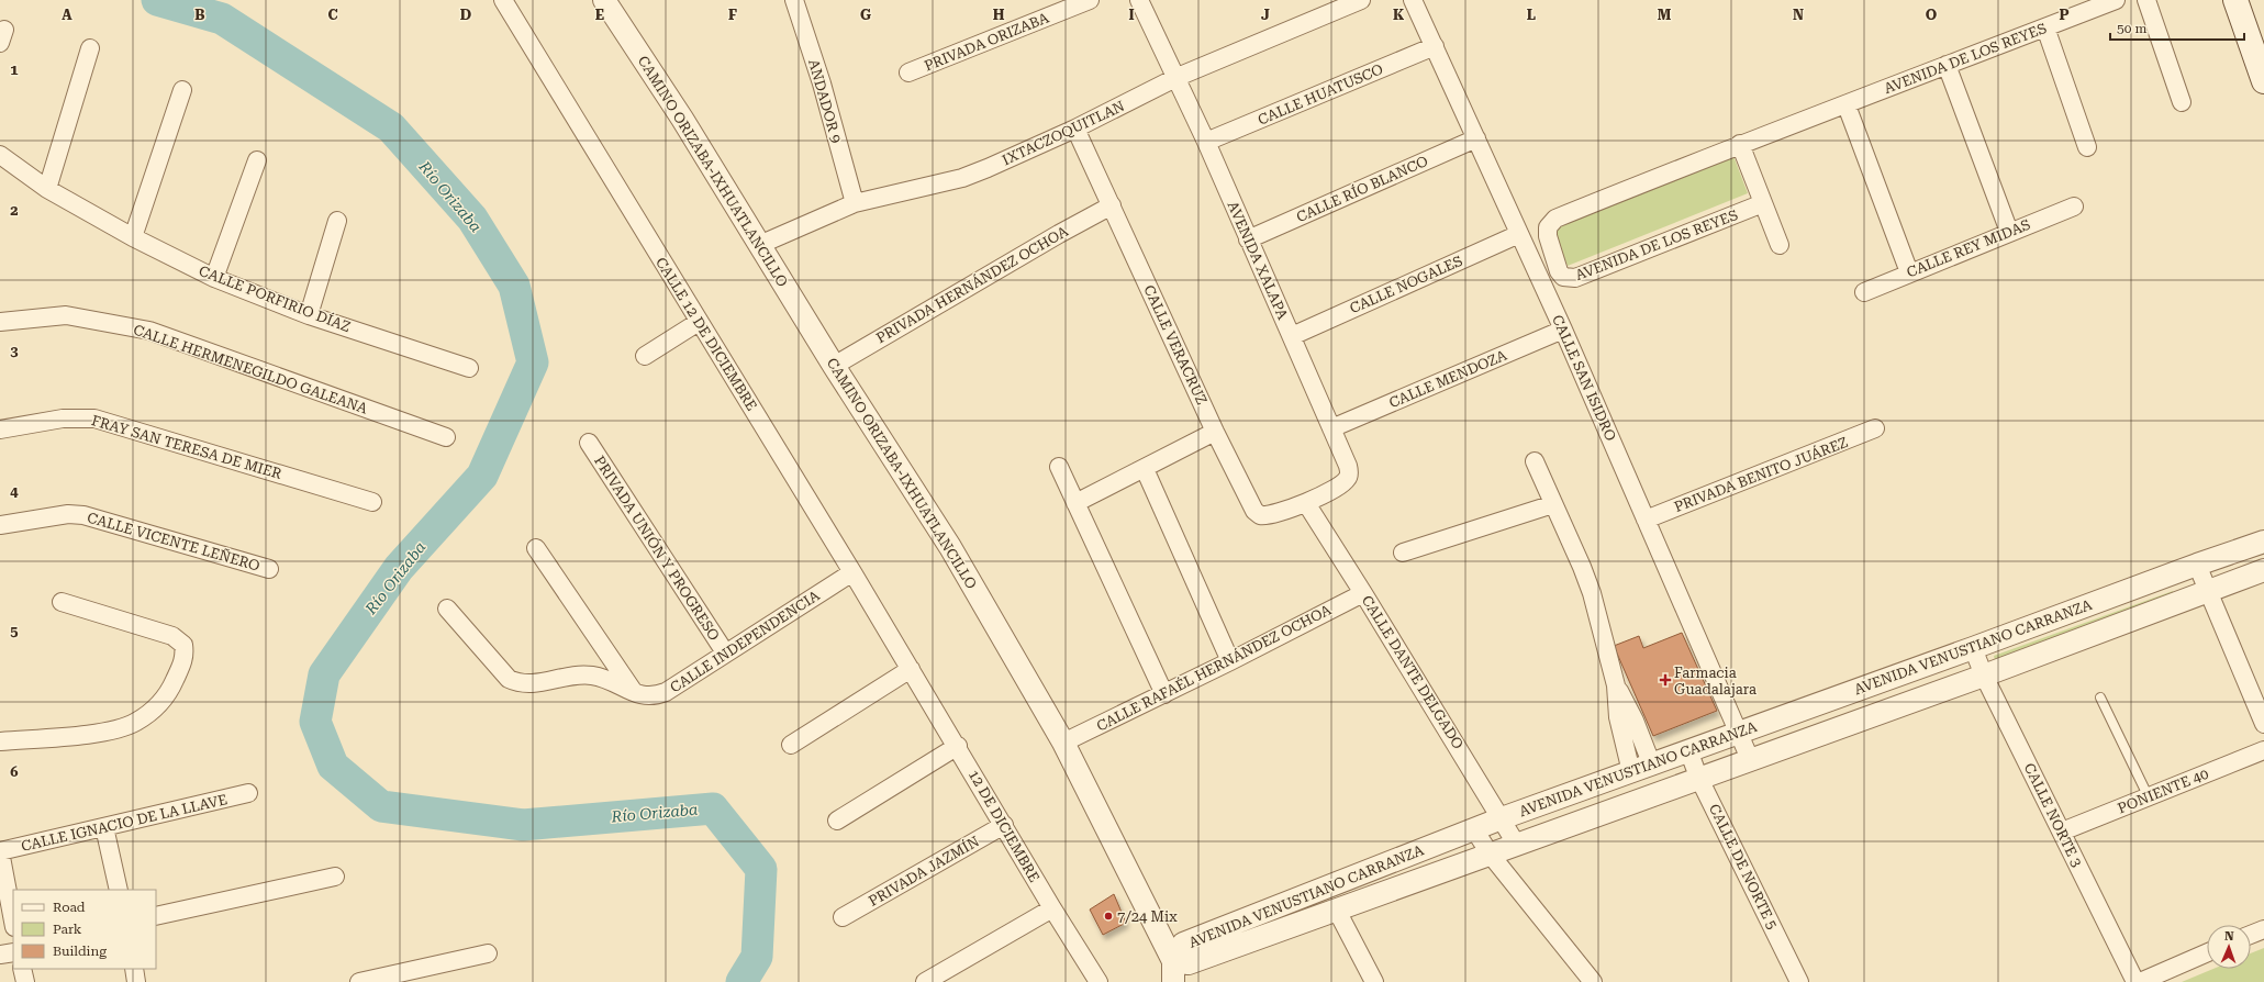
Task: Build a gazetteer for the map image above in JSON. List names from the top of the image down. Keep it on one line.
{"streets":{"street":["PRIVADA ORIZABA","AVENIDA DE LOS REYES","CALLE HUATUSCO","ANDADOR 9","IXTACZOQUITLAN","CAMINO ORIZABA-IXHUATLANCILLO","CALLE RÍO BLANCO","CALLE REY MIDAS","AVENIDA XALAPA","PRIVADA HERNÁNDEZ OCHOA","CALLE NOGALES","CALLE PORFIRIO DÍAZ","CALLE 12 DE DICIEMBRE","CALLE VERACRUZ","CALLE HERMENEGILDO GALEANA","CALLE SAN ISIDRO","CALLE MENDOZA","FRAY SAN TERESA DE MIER","PRIVADA BENITO JUÁREZ","CALLE VICENTE LEÑERO","PRIVADA UNIÓN Y PROGRESO","CALLE INDEPENDENCIA","AVENIDA VENUSTIANO CARRANZA","CALLE RAFAÉL HERNÁNDEZ OCHOA","CALLE DANTE DELGADO","PONIENTE 40","CALLE NORTE 3","CALLE IGNACIO DE LA LLAVE","12 DE DICIEMBRE","CALLE DE NORTE 5","PRIVADA JAZMÍN"]},"crossings":[["CALLE HUATUSCO","AVENIDA XALAPA"],["CALLE HUATUSCO","CALLE SAN ISIDRO"],["ANDADOR 9","IXTACZOQUITLAN"],["IXTACZOQUITLAN","CAMINO ORIZABA-IXHUATLANCILLO"],["IXTACZOQUITLAN","AVENIDA XALAPA"],["IXTACZOQUITLAN","CALLE VERACRUZ"],["CAMINO ORIZABA-IXHUATLANCILLO","PRIVADA HERNÁNDEZ OCHOA"],["CAMINO ORIZABA-IXHUATLANCILLO","AVENIDA VENUSTIANO CARRANZA"],["CAMINO ORIZABA-IXHUATLANCILLO","CALLE RAFAÉL HERNÁNDEZ OCHOA"],["CALLE RÍO BLANCO","AVENIDA XALAPA"],["CALLE RÍO BLANCO","CALLE SAN ISIDRO"],["AVENIDA XALAPA","CALLE NOGALES"],["AVENIDA XALAPA","CALLE VERACRUZ"],["AVENIDA XALAPA","CALLE MENDOZA"],["AVENIDA XALAPA","CALLE DANTE DELGADO"],["PRIVADA HERNÁNDEZ OCHOA","CALLE VERACRUZ"],["CALLE NOGALES","CALLE SAN ISIDRO"],["CALLE 12 DE DICIEMBRE","CALLE INDEPENDENCIA"],["CALLE 12 DE DICIEMBRE","12 DE DICIEMBRE"],["CALLE VERACRUZ","CALLE DANTE DELGADO"],["CALLE SAN ISIDRO","CALLE MENDOZA"],["CALLE SAN ISIDRO","PRIVADA BENITO JUÁREZ"],["CALLE SAN ISIDRO","AVENIDA VENUSTIANO CARRANZA"],["PRIVADA UNIÓN Y PROGRESO","CALLE INDEPENDENCIA"],["AVENIDA VENUSTIANO CARRANZA","CALLE DANTE DELGADO"],["AVENIDA VENUSTIANO CARRANZA","CALLE NORTE 3"],["AVENIDA VENUSTIANO CARRANZA","CALLE DE NORTE 5"],["CALLE RAFAÉL HERNÁNDEZ OCHOA","CALLE DANTE DELGADO"],["PONIENTE 40","CALLE NORTE 3"],["12 DE DICIEMBRE","PRIVADA JAZMÍN"]],"water":["Río Orizaba"],"places":{"health":["Farmacia Guadalajara"],"other":["7/24 Mix"]},"legend":["Road","Park","Building"],"scale_bar":"50 m","north":"top","grid":{"columns":["A","B","C","D","E","F","G","H","I","J","K","L","M","N","O","P"],"rows":["1","2","3","4","5","6"]}}
